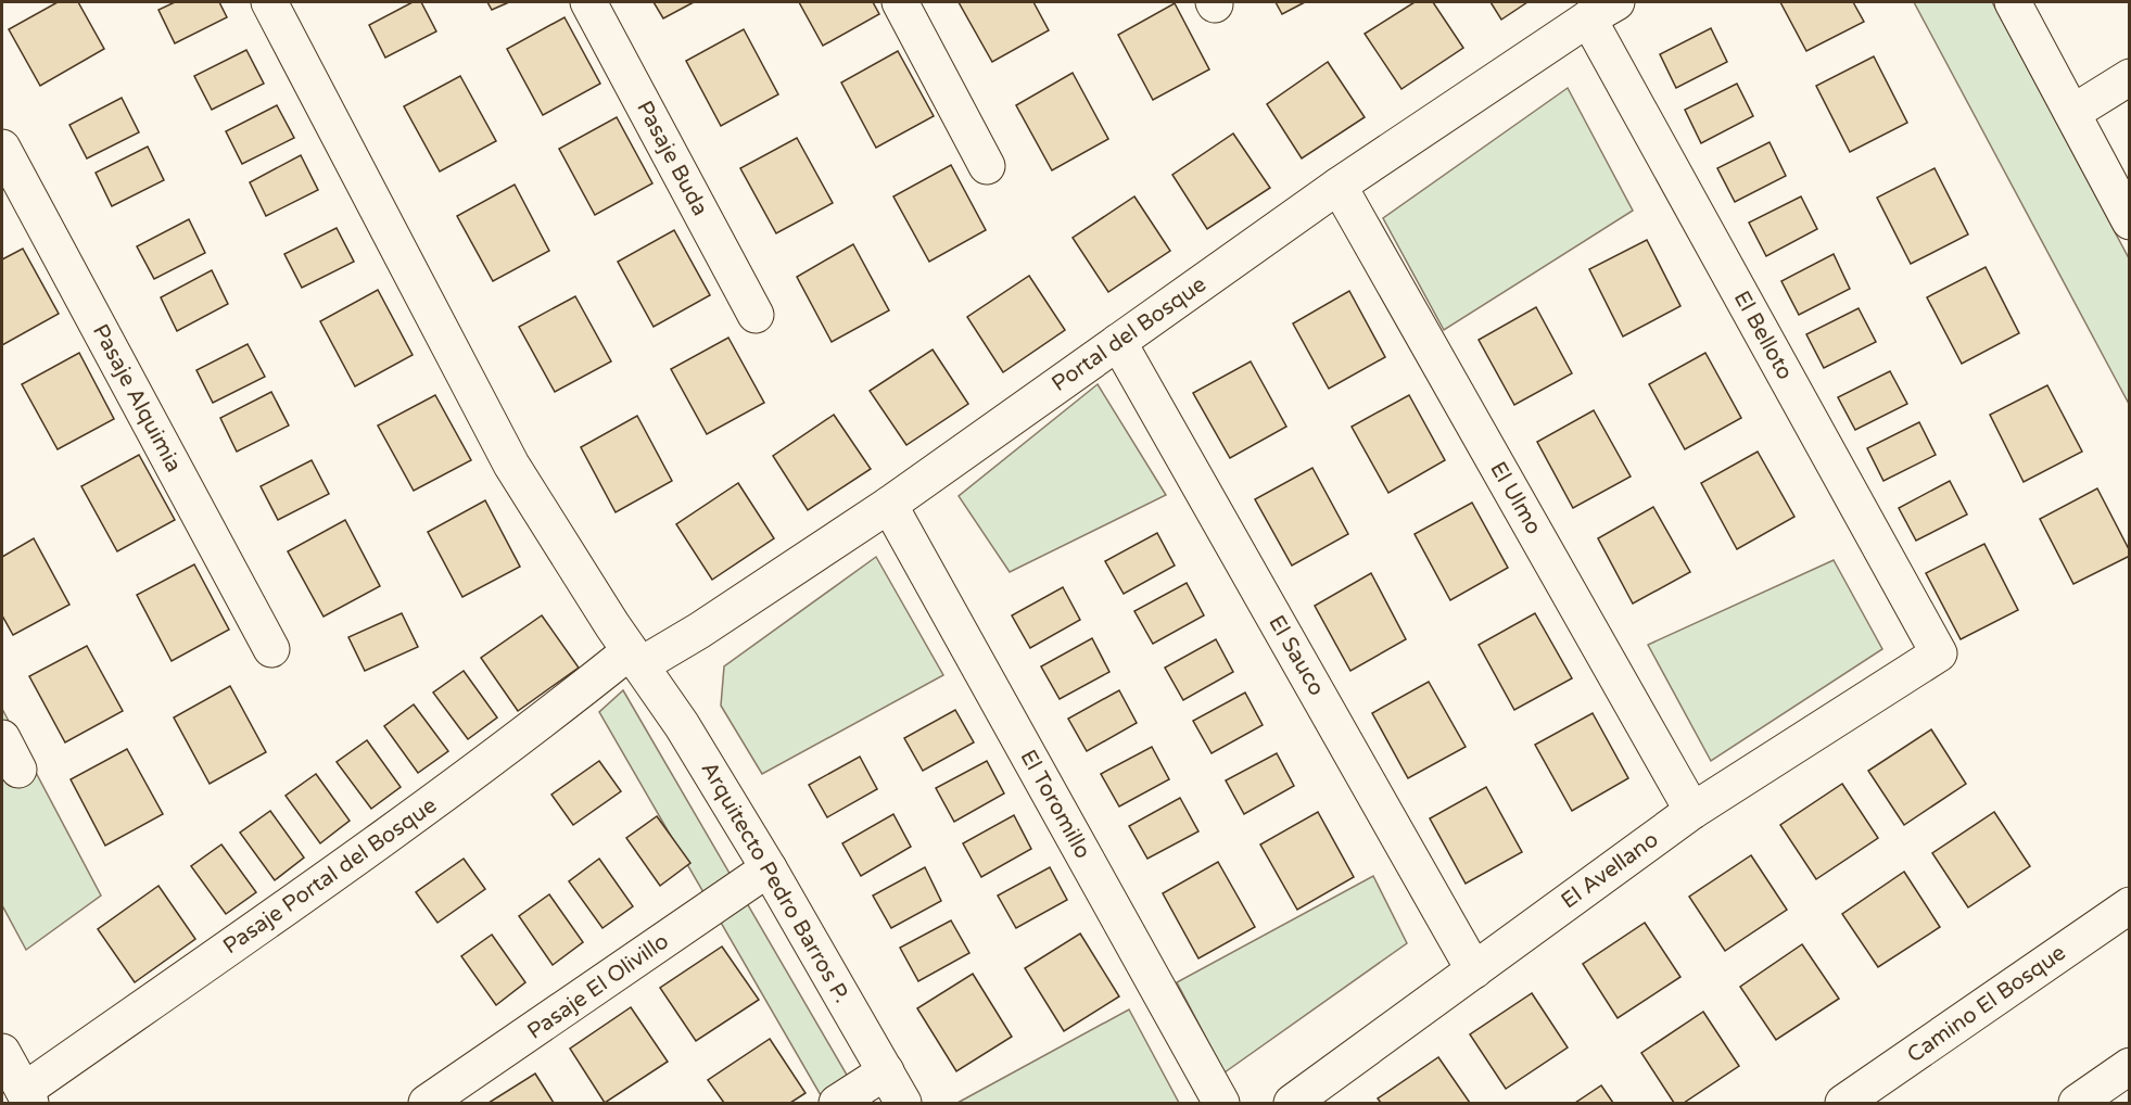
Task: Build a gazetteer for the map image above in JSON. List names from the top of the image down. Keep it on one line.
{"streets":{"street":["Pasaje Buda","Portal del Bosque","El Belloto","Pasaje Alquimia","El Ulmo","El Sauco","El Toromillo","El Avellano","Pasaje Portal del Bosque","Arquitecto Pedro Barros P.","Pasaje El Olivillo","Camino El Bosque"]},"crossings":[["Portal del Bosque","El Belloto"],["Portal del Bosque","El Ulmo"],["Portal del Bosque","El Sauco"],["Portal del Bosque","El Toromillo"],["Portal del Bosque","Pasaje Portal del Bosque"],["Portal del Bosque","Arquitecto Pedro Barros P."],["El Belloto","El Avellano"],["El Ulmo","El Avellano"],["El Sauco","El Avellano"],["Pasaje Portal del Bosque","Arquitecto Pedro Barros P."],["Arquitecto Pedro Barros P.","Pasaje El Olivillo"]]}
